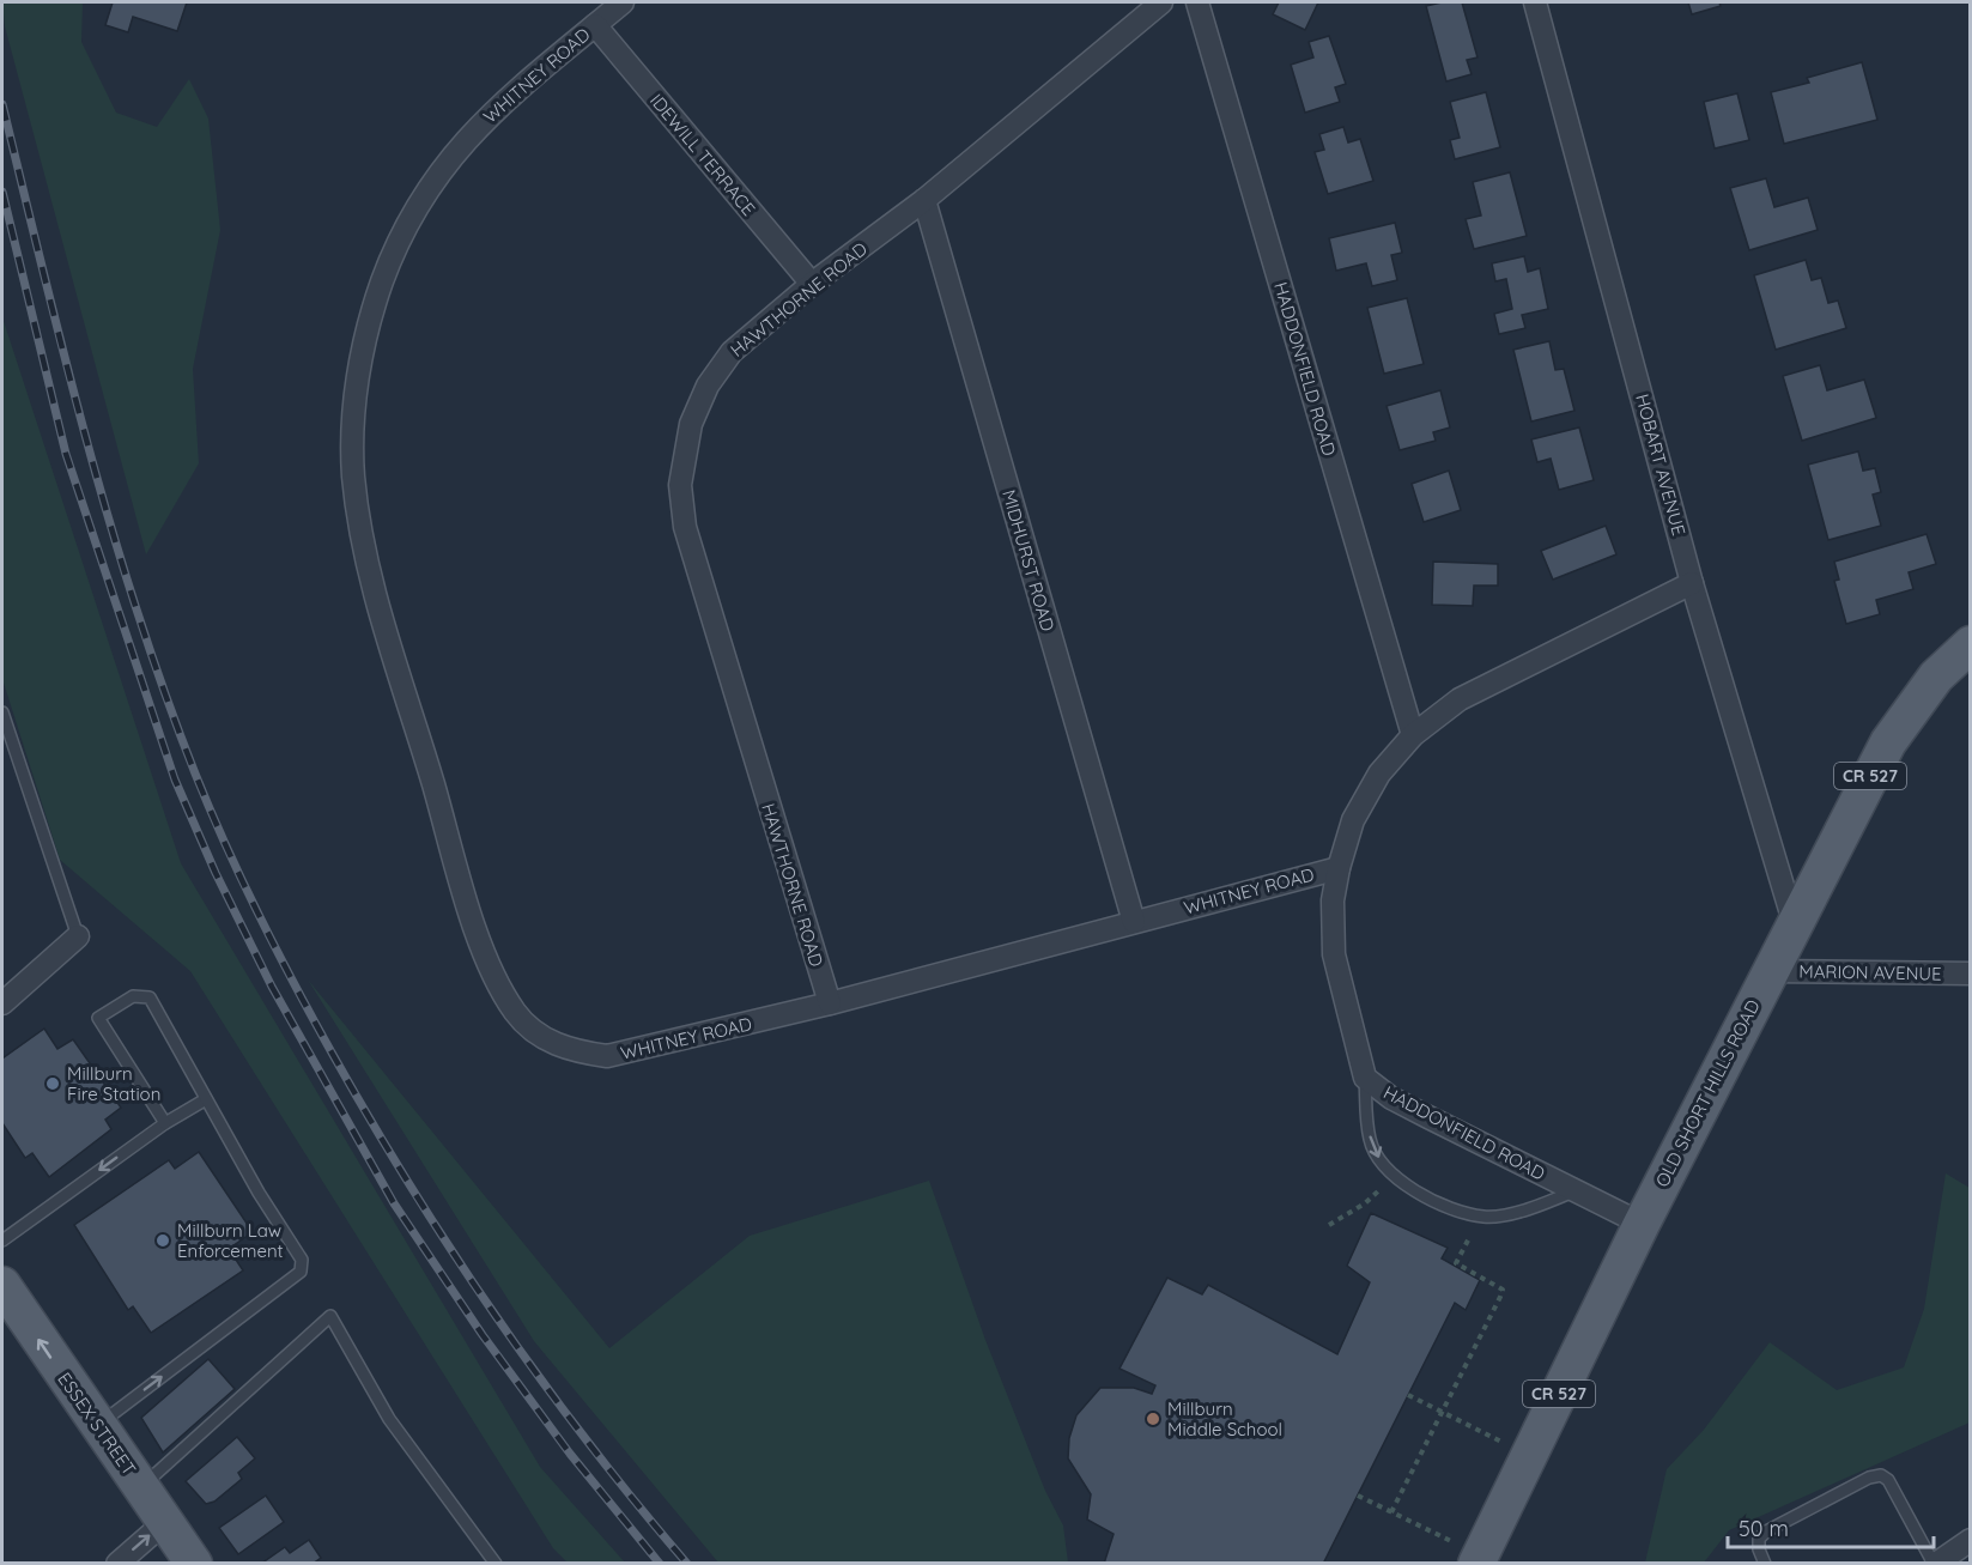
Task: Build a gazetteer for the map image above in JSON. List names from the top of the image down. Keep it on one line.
{"streets":{"main road":["CR 527","OLD SHORT HILLS ROAD","ESSEX STREET"],"street":["WHITNEY ROAD","IDEWILL TERRACE","HAWTHORNE ROAD","HADDONFIELD ROAD","HOBART AVENUE","MIDHURST ROAD","MARION AVENUE"]},"crossings":[["WHITNEY ROAD","IDEWILL TERRACE"],["WHITNEY ROAD","HAWTHORNE ROAD"],["WHITNEY ROAD","HADDONFIELD ROAD"],["WHITNEY ROAD","HOBART AVENUE"],["WHITNEY ROAD","MIDHURST ROAD"],["IDEWILL TERRACE","HAWTHORNE ROAD"],["HAWTHORNE ROAD","MIDHURST ROAD"],["HADDONFIELD ROAD","OLD SHORT HILLS ROAD"],["HOBART AVENUE","OLD SHORT HILLS ROAD"],["MARION AVENUE","OLD SHORT HILLS ROAD"]],"one_way":["ESSEX STREET"],"places":["Millburn Fire Station","Millburn Law Enforcement","Millburn Middle School"],"scale_bar":"50 m"}
